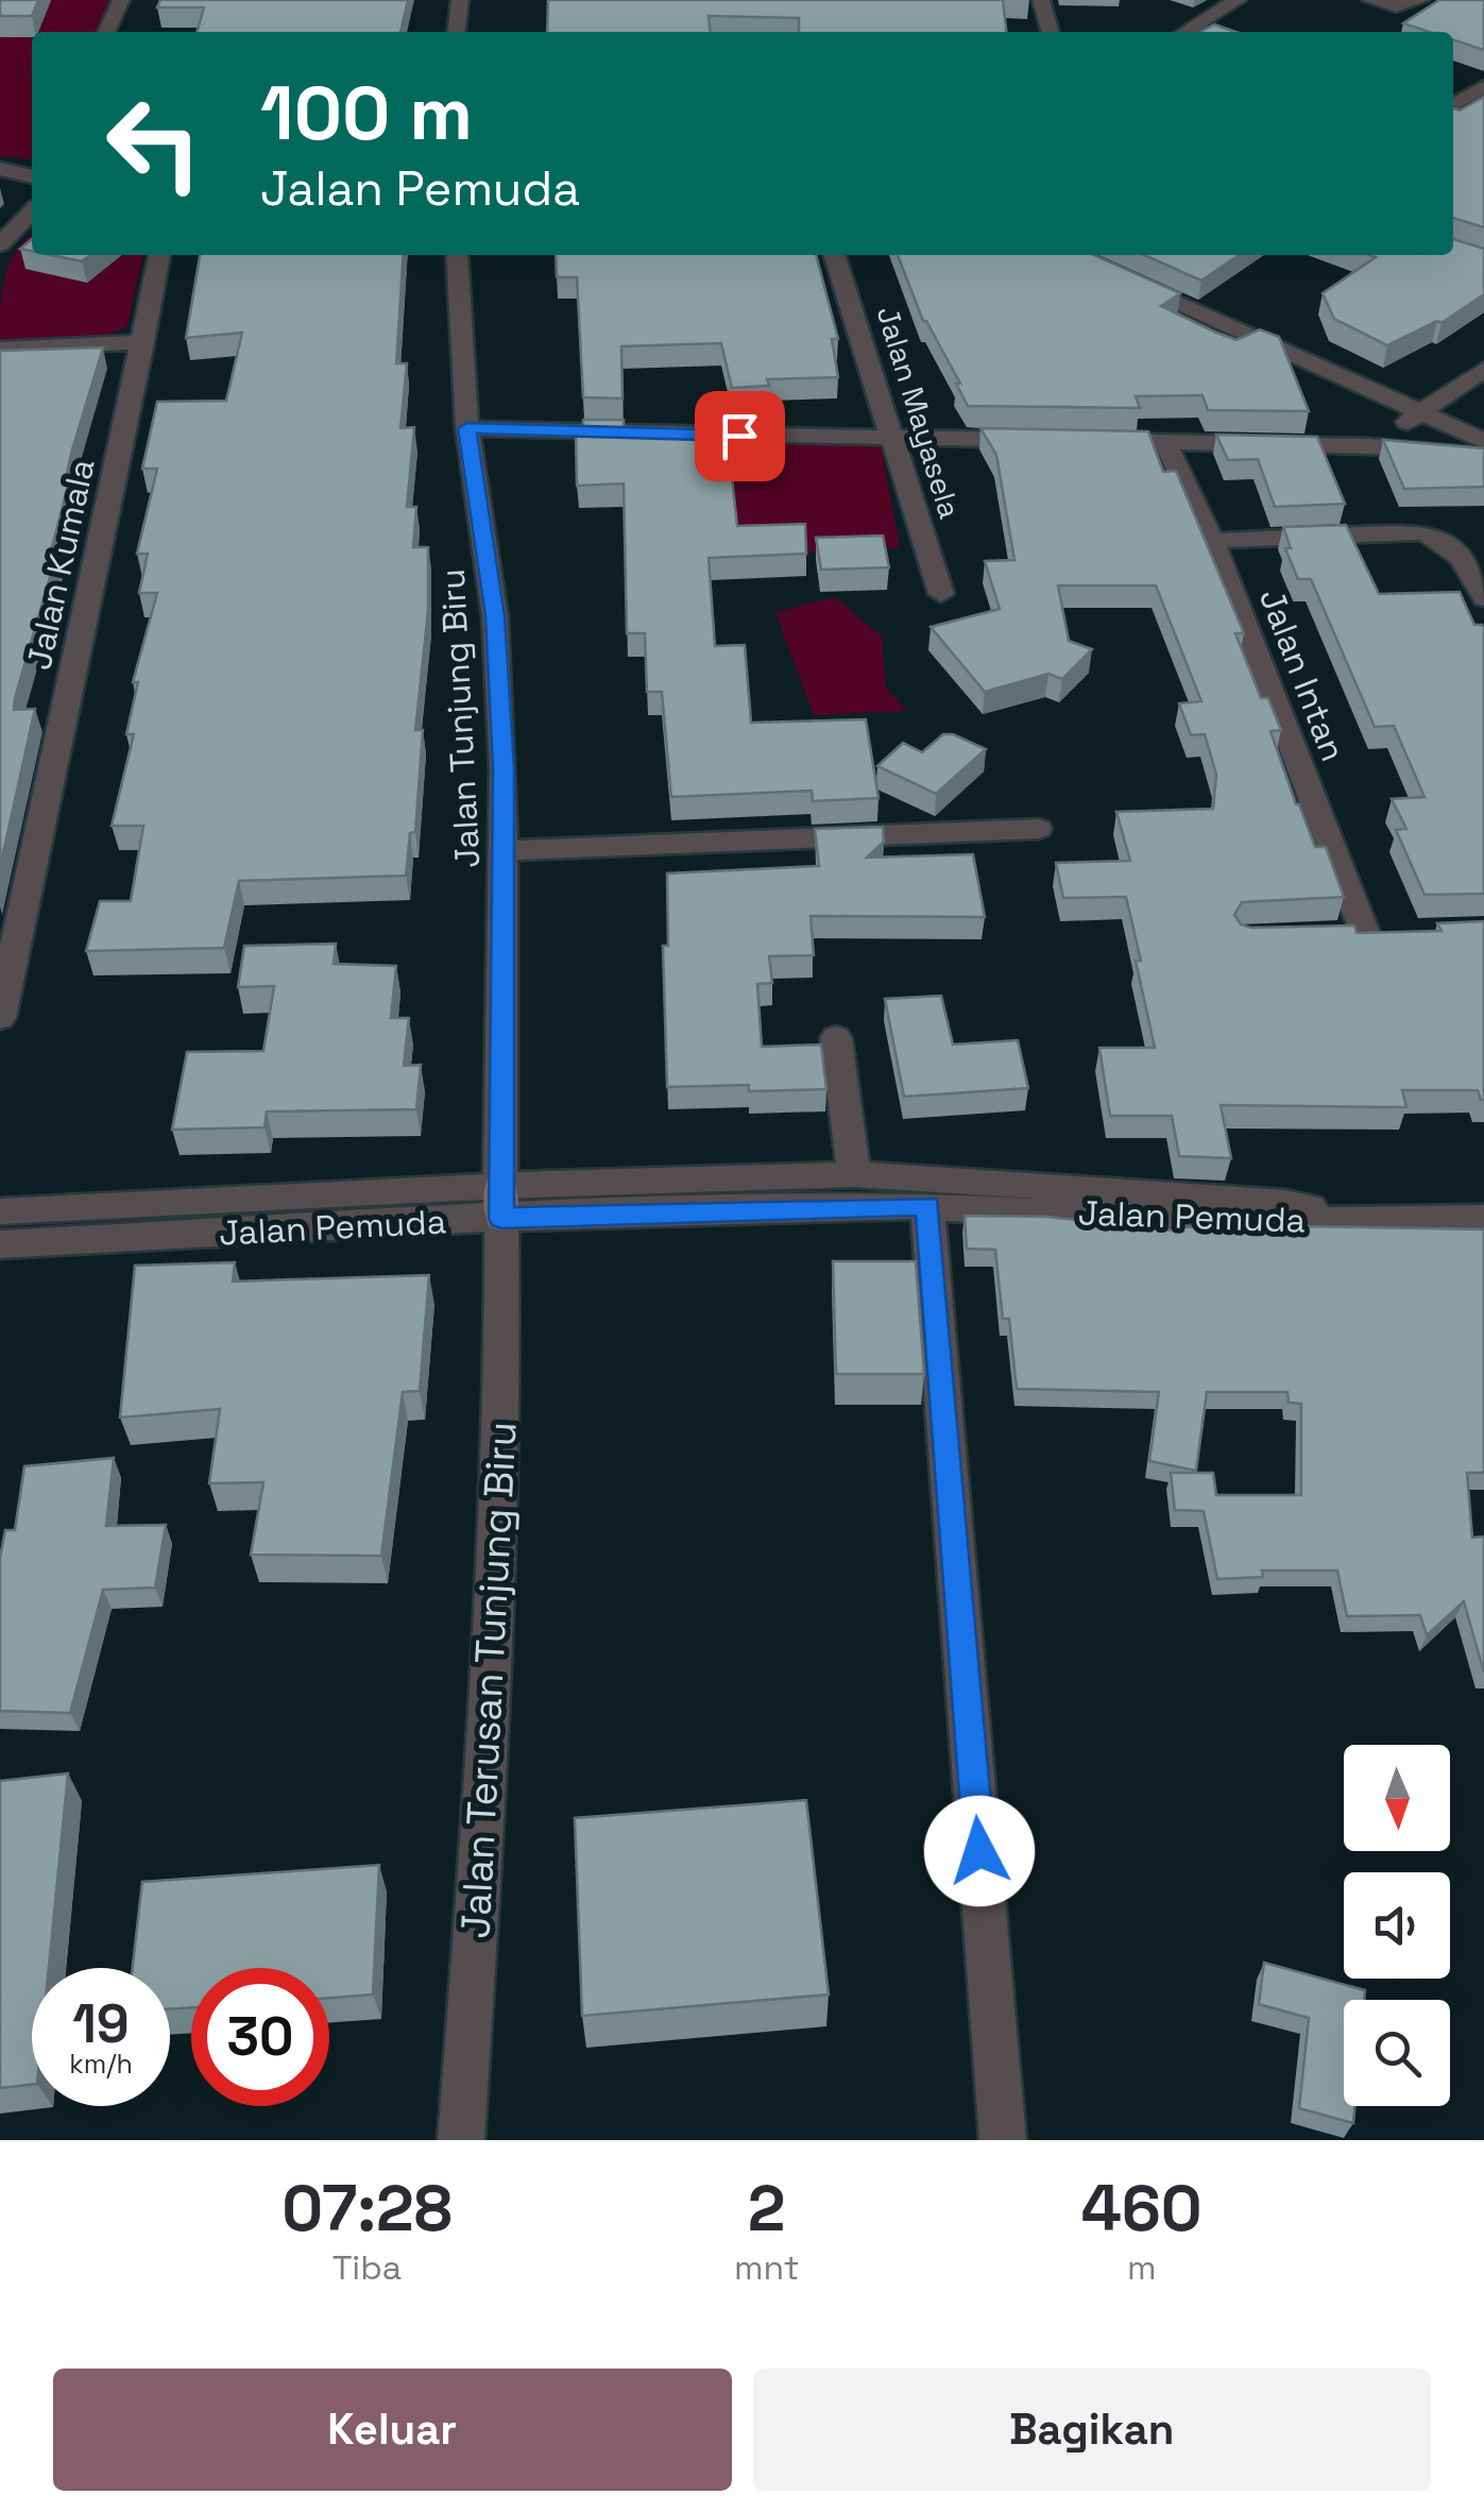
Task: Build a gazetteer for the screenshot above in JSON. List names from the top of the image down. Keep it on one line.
{"streets":{"street":["Jalan Mayasela","Jalan Kumala","Jalan Intan","Jalan Tunjung Biru","Jalan Pemuda","Jalan Terusan Tunjung Biru"]},"crossings":[["Jalan Tunjung Biru","Jalan Pemuda"],["Jalan Tunjung Biru","Jalan Terusan Tunjung Biru"],["Jalan Pemuda","Jalan Terusan Tunjung Biru"]],"north":"bottom","page":{"turn":["100 m","Jalan Pemuda"],"speed":"19 km/h","limit":"30","eta":["07:28","Tiba","2","mnt","460","m"],"buttons":["Keluar","Bagikan"]}}
